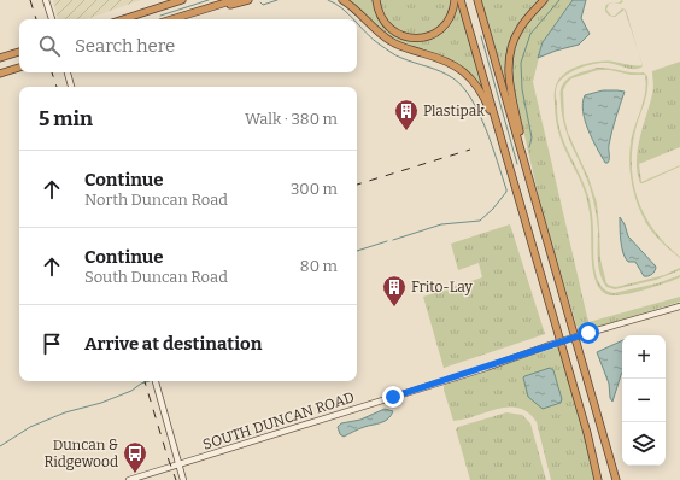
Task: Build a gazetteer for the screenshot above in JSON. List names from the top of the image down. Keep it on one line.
{"streets":{"main road":["SOUTH DUNCAN ROAD"]},"places":{"building":["Plastipak","Frito-Lay"],"bus stop":["Duncan & Ridgewood"]},"page":{"search":"Search here","heading":["5 min","Walk · 380 m"],"list":[["Continue","North Duncan Road","300 m"],["Continue","South Duncan Road","80 m"],"Arrive at destination"],"map_buttons":["+","−"]}}
